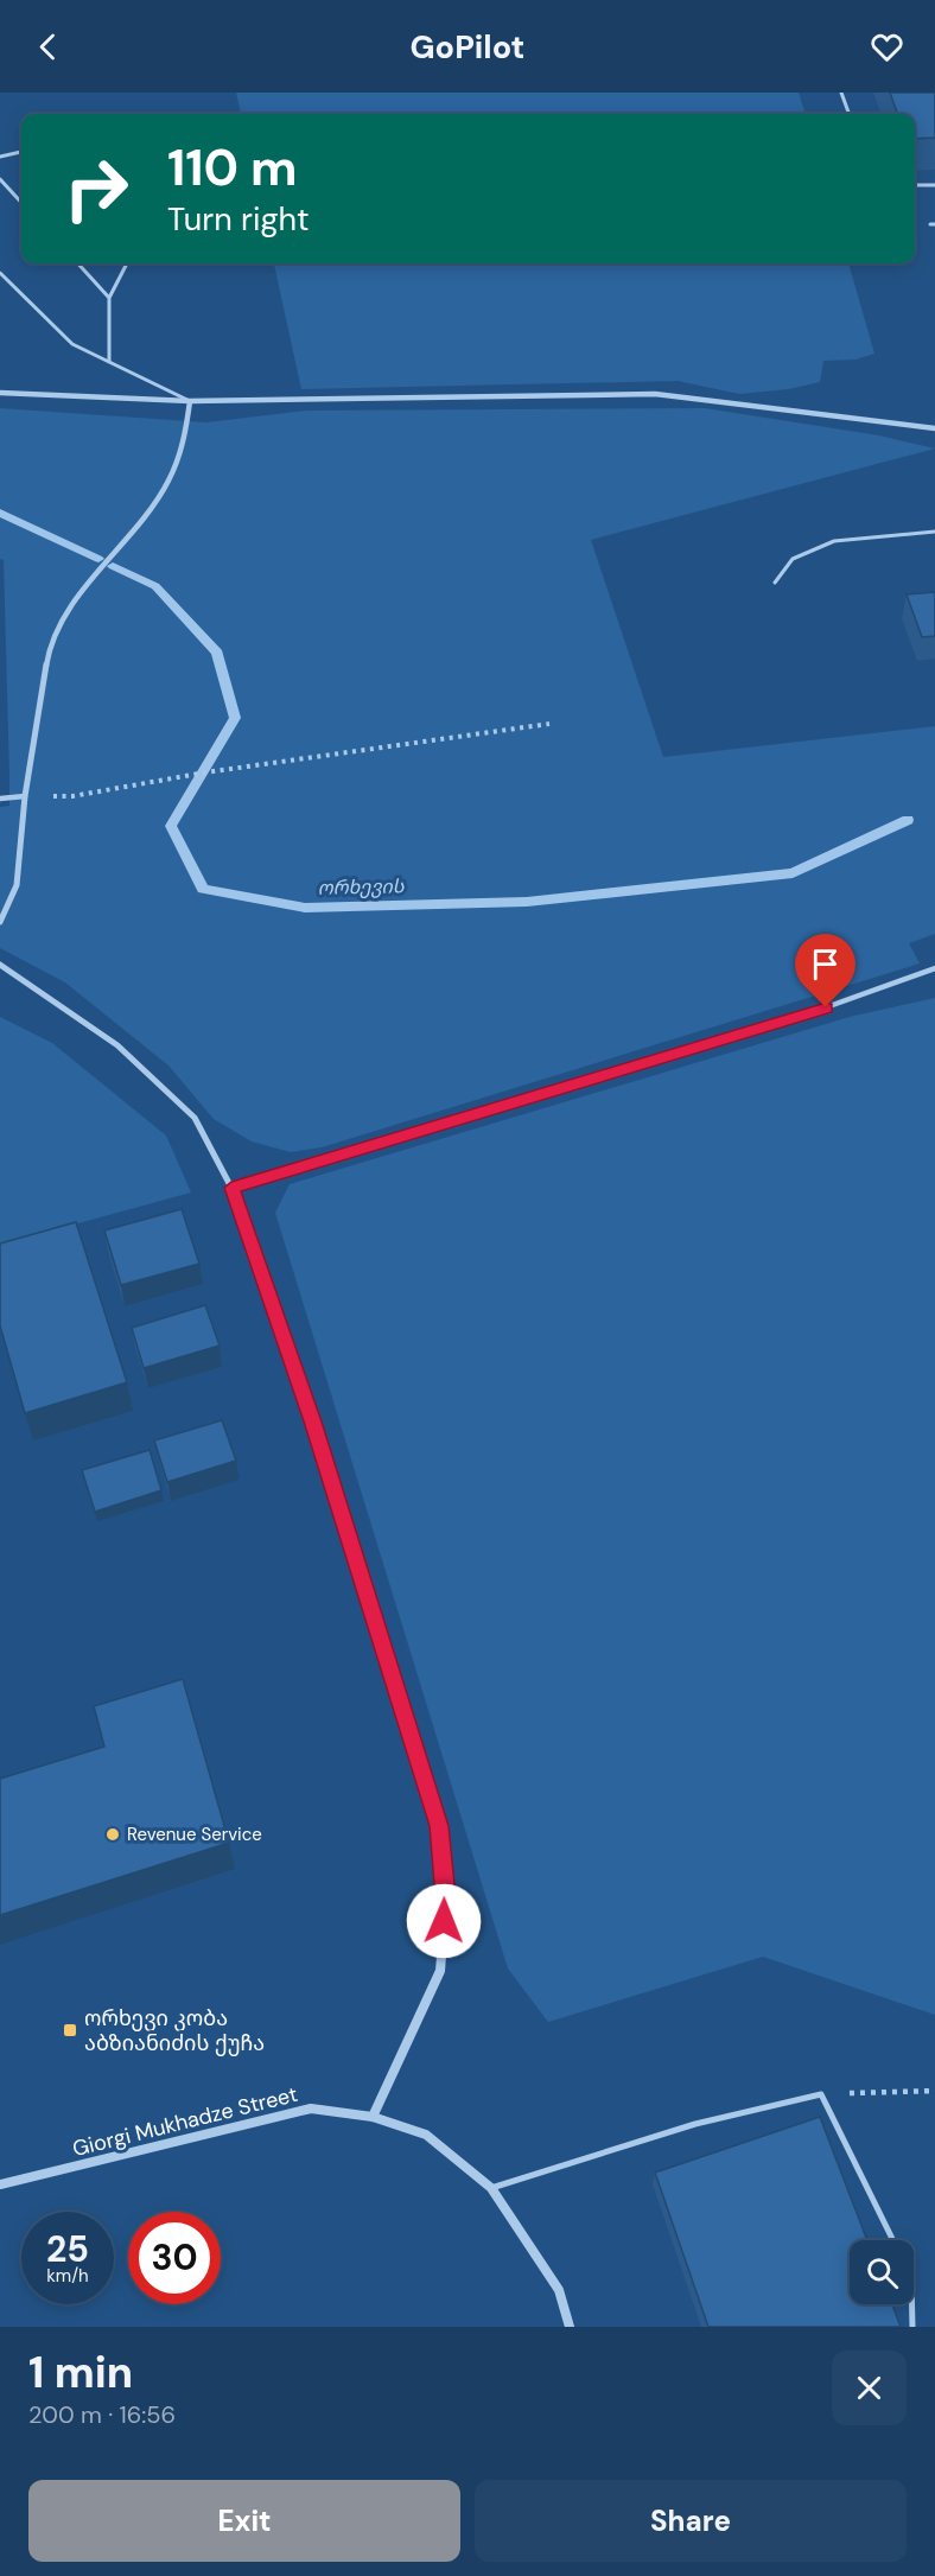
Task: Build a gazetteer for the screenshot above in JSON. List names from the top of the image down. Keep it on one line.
{"streets":{"street":["Giorgi Mukhadze Street"]},"water":["ორხევის"],"places":{"other":["Revenue Service"],"transit":["ორხევი კობა აბზიანიძის ქუჩა"]},"page":{"header":"GoPilot","turn":["110 m","Turn right"],"speed":"25 km/h","limit":"30","heading":["1 min","200 m · 16:56"],"buttons":["Exit","Share"]}}
